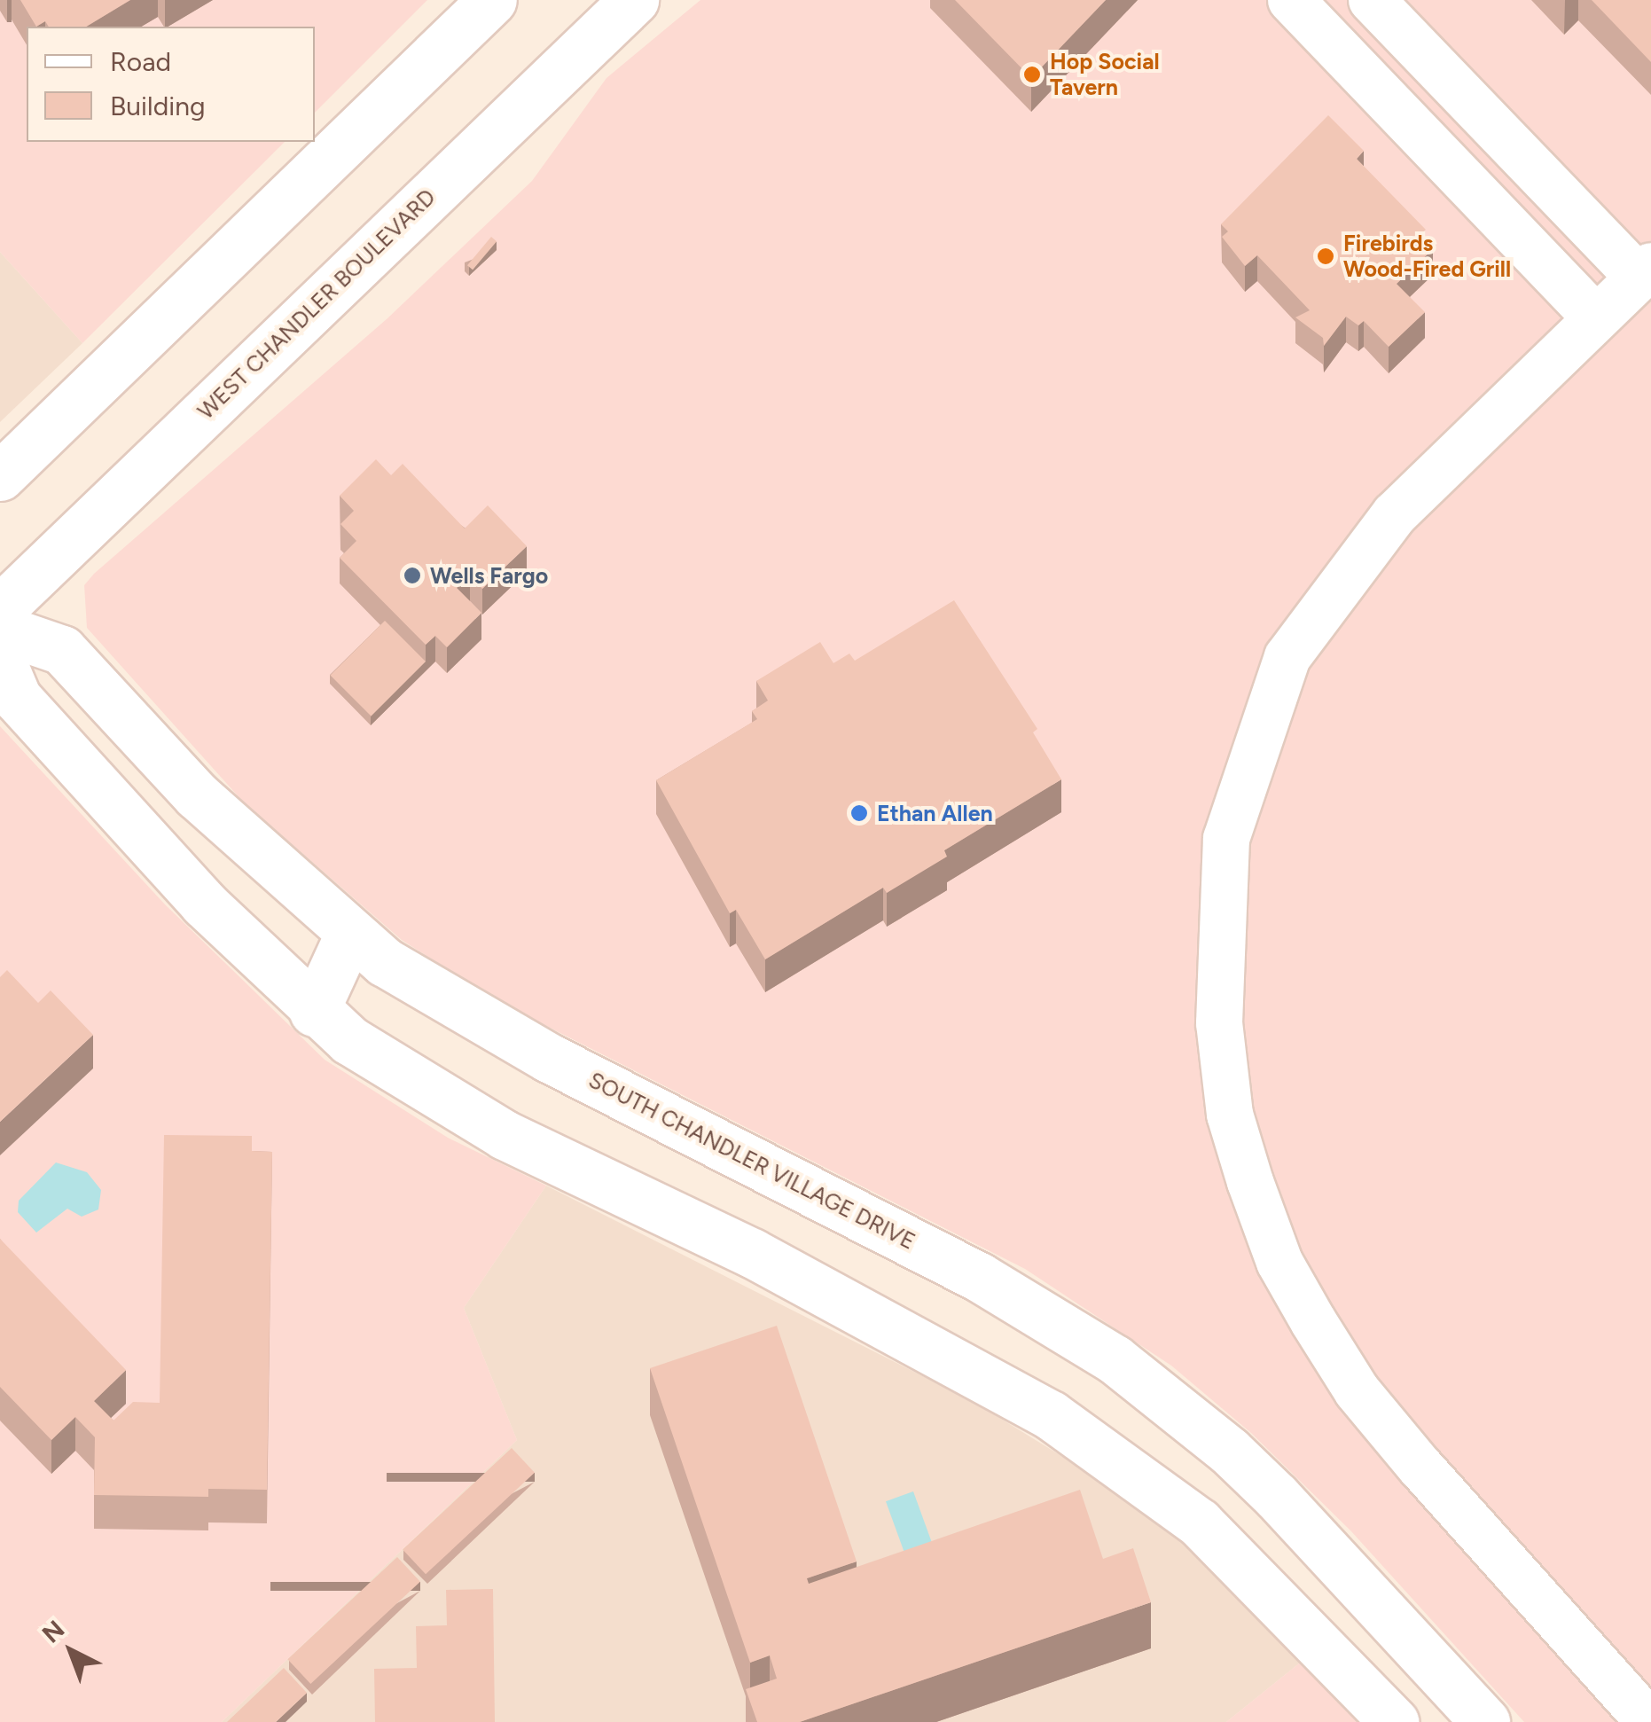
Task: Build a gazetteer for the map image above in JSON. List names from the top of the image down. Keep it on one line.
{"streets":{"street":["WEST CHANDLER BOULEVARD","SOUTH CHANDLER VILLAGE DRIVE"]},"places":["Hop Social Tavern","Firebirds Wood-Fired Grill","Wells Fargo","Ethan Allen"],"legend":["Road","Building"],"north":"top left"}
